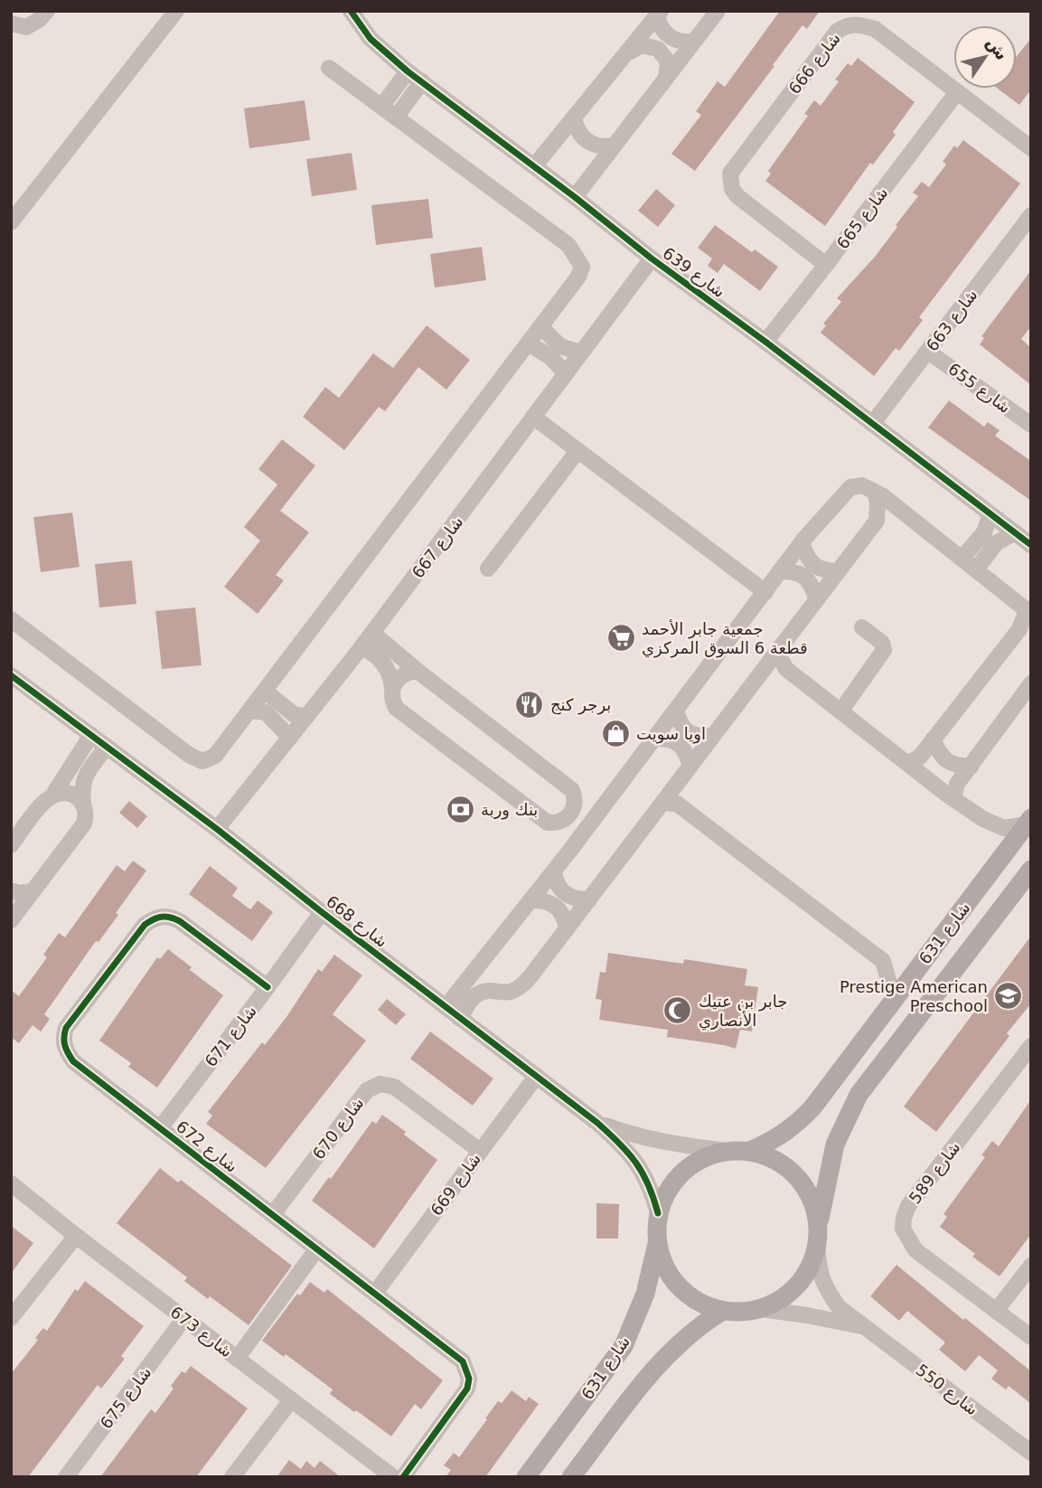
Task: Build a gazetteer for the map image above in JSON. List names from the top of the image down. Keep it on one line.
{"streets":{"main road":["شارع 631"],"street":["شارع 666","شارع 665","شارع 639","شارع 663","شارع 655","شارع 667","شارع 668","شارع 671","شارع 670","شارع 672","شارع 589","شارع 669","شارع 673","شارع 550","شارع 675"]},"crossings":[["شارع 666","شارع 665"],["شارع 665","شارع 639"],["شارع 639","شارع 663"],["شارع 639","شارع 667"],["شارع 663","شارع 655"],["شارع 667","شارع 668"],["شارع 668","شارع 631"],["شارع 668","شارع 671"],["شارع 668","شارع 669"],["شارع 668","شارع 550"],["شارع 631","شارع 550"],["شارع 671","شارع 672"],["شارع 670","شارع 672"],["شارع 670","شارع 669"],["شارع 672","شارع 669"],["شارع 673","شارع 675"]],"places":{"supermarket":["جمعية جابر الأحمد قطعة 6 السوق المركزي"],"restaurant":["برجر كنج"],"shop":["اويا سويت"],"bank":["بنك وربة"],"school or university":["Prestige American Preschool"],"mosque":["جابر بن عتيك الأنصاري"]},"north":"top right"}
